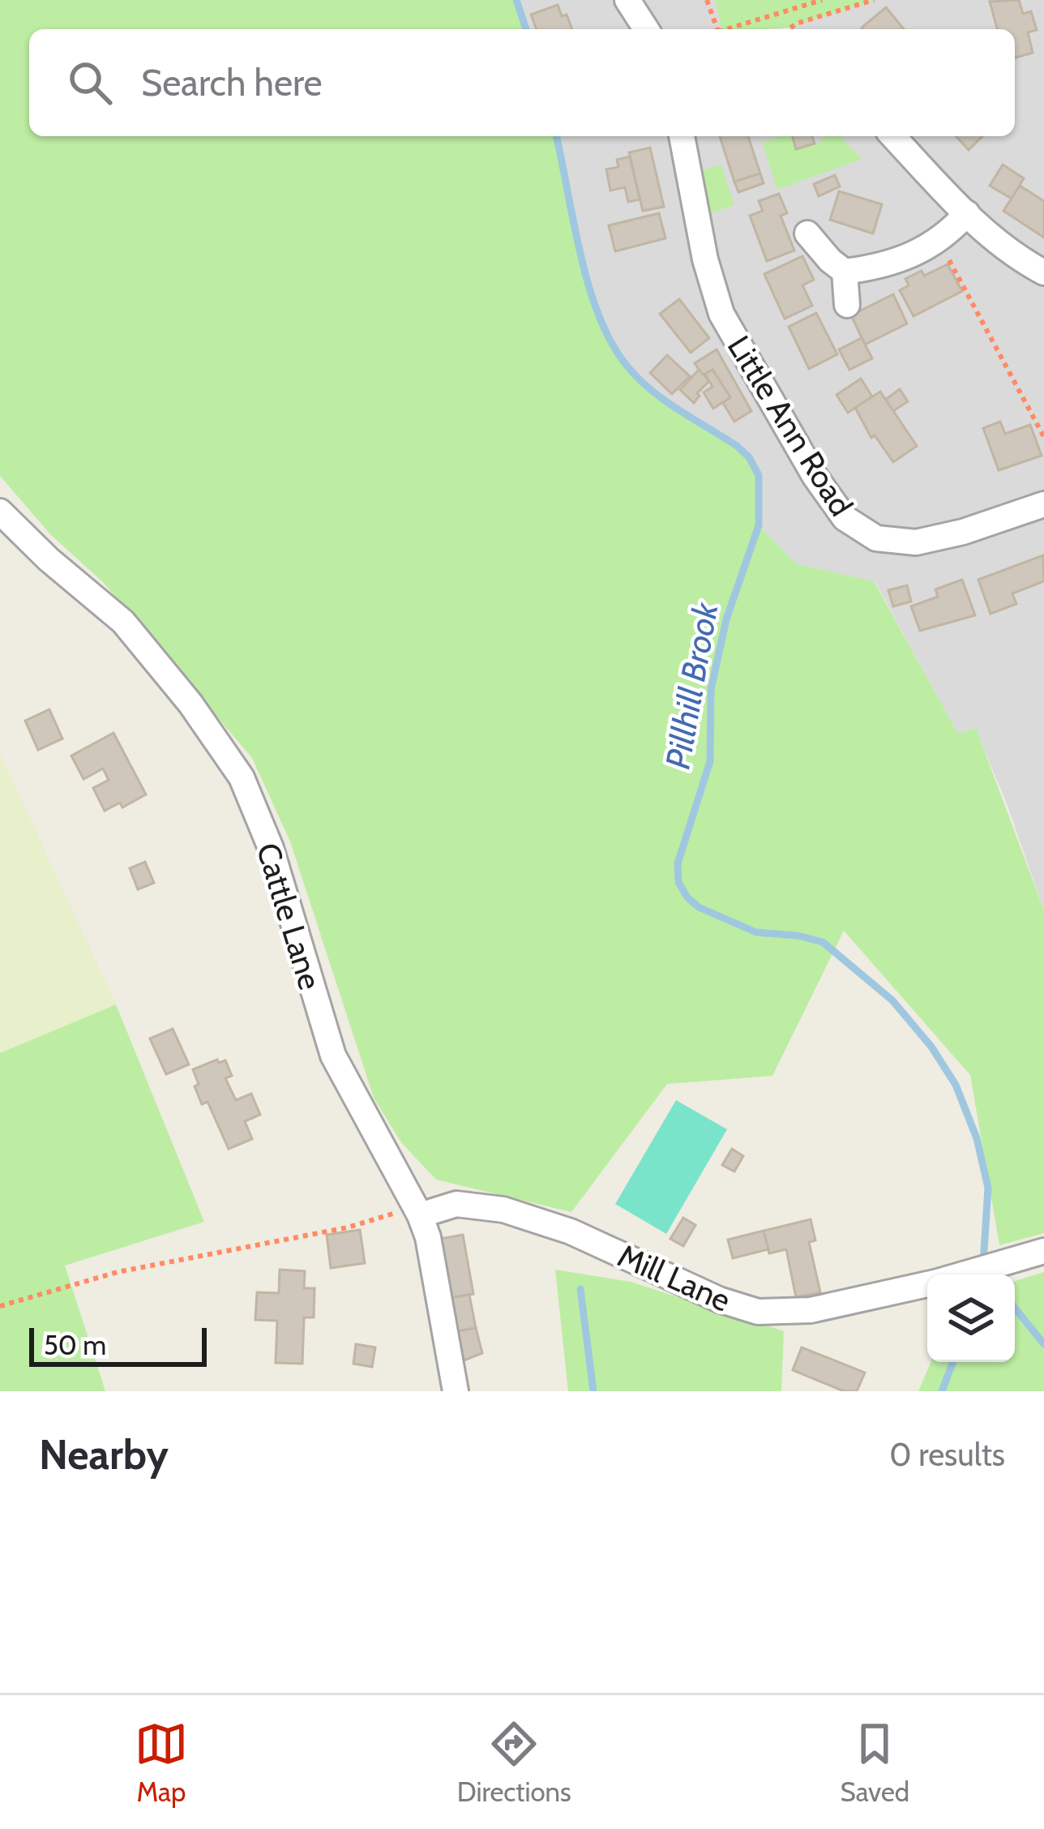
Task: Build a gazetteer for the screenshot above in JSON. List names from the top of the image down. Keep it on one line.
{"streets":{"street":["Little Ann Road","Cattle Lane","Mill Lane"]},"crossings":[["Cattle Lane","Mill Lane"]],"water":["Pillhill Brook"],"scale_bar":"50 m","page":{"search":"Search here","scale":"50 m","heading":["Nearby","0 results"],"nav":["Map","Directions","Saved"]}}
